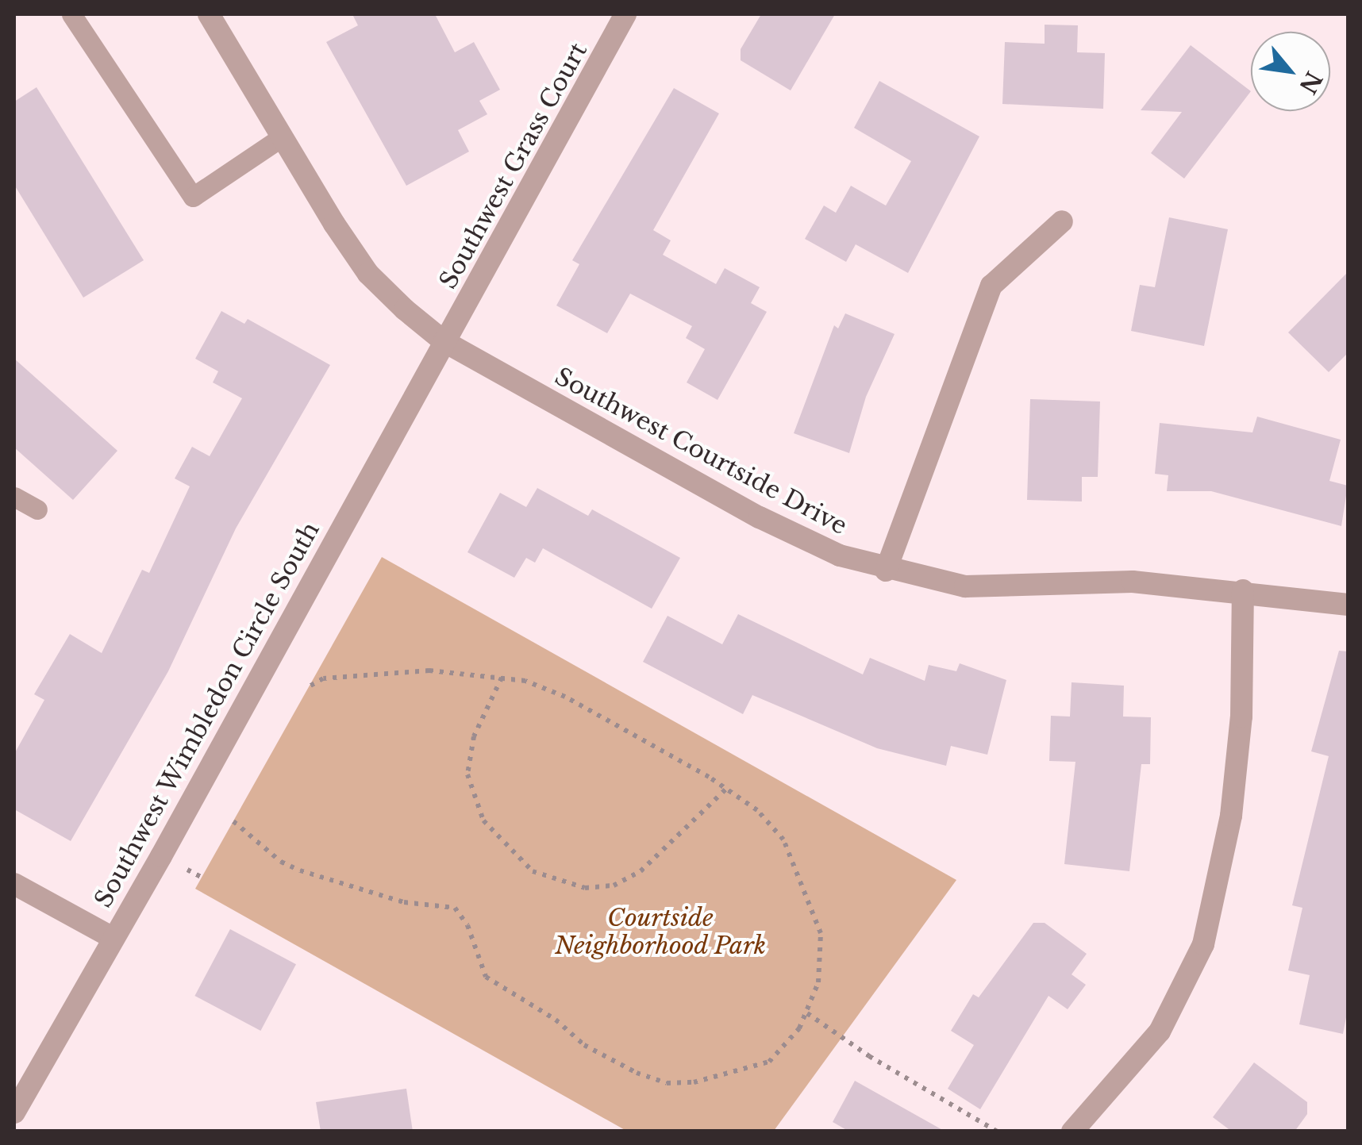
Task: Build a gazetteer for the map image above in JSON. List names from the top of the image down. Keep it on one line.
{"streets":{"street":["Southwest Grass Court","Southwest Courtside Drive","Southwest Wimbledon Circle South"]},"crossings":[["Southwest Grass Court","Southwest Courtside Drive"],["Southwest Grass Court","Southwest Wimbledon Circle South"],["Southwest Courtside Drive","Southwest Wimbledon Circle South"]],"parks":["Courtside Neighborhood Park"],"north":"bottom right"}
